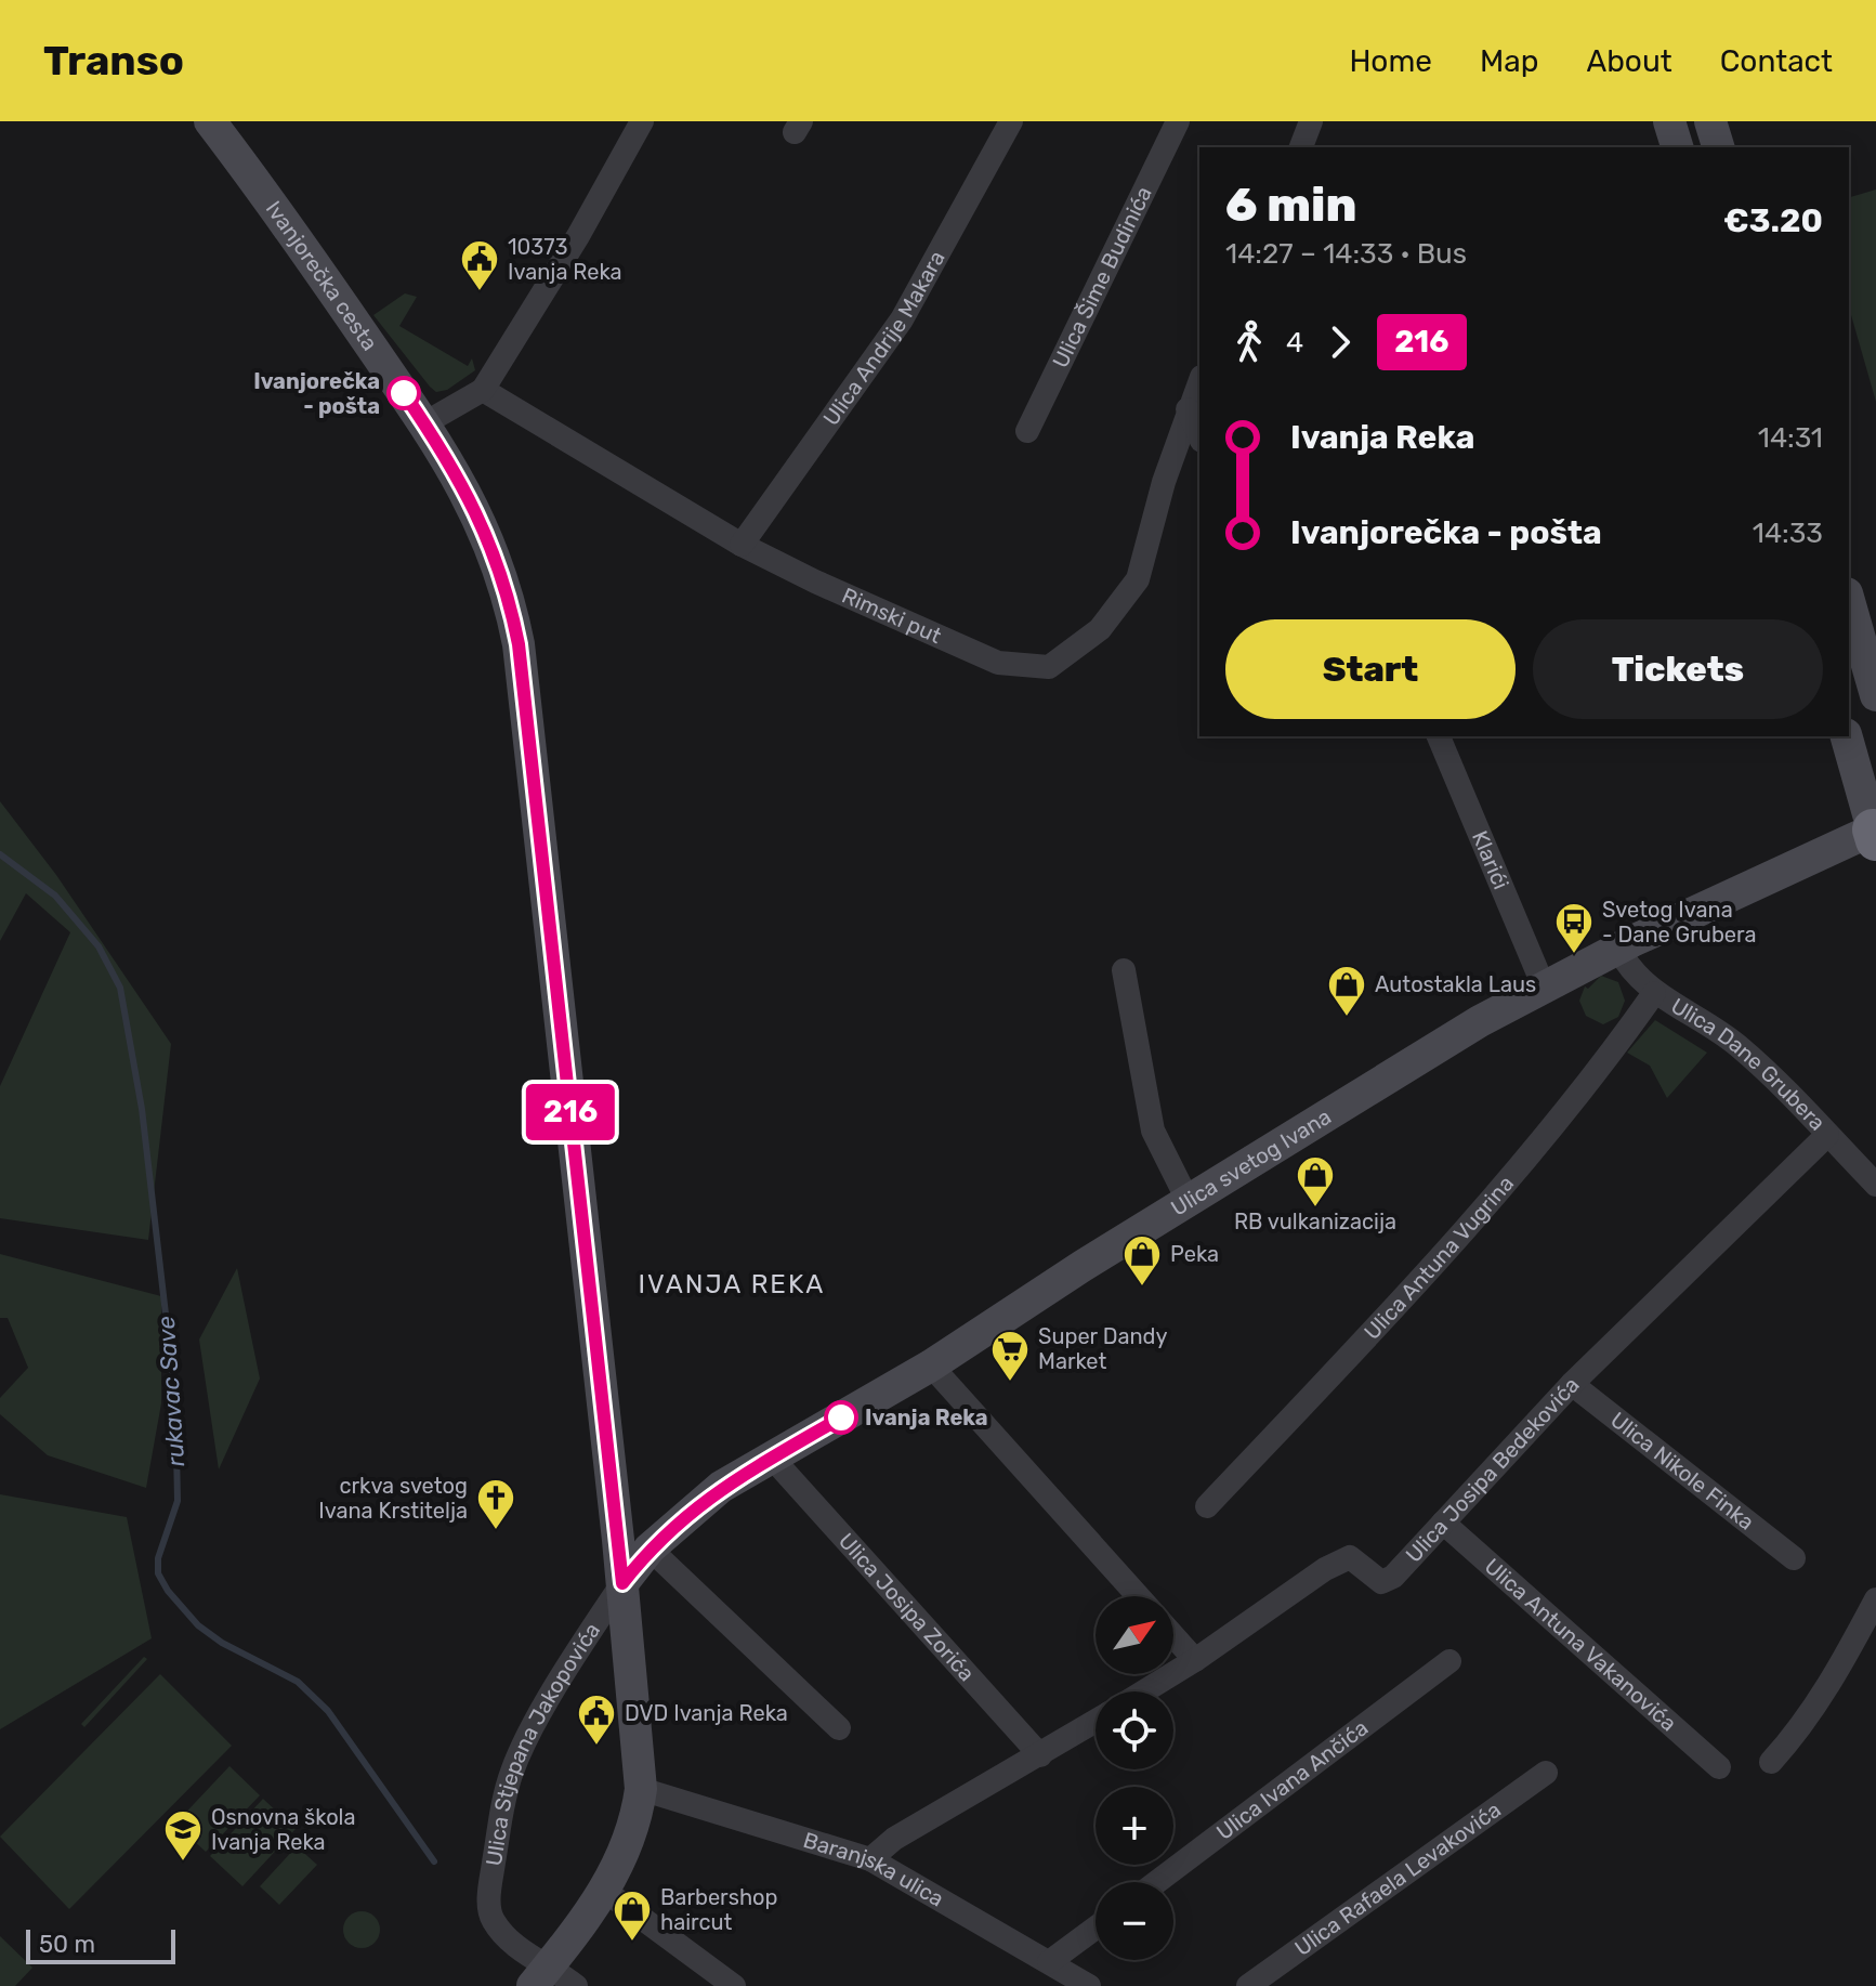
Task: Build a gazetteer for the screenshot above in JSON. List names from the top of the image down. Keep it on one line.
{"streets":{"main road":["Ivanjorečka cesta","Ulica svetog Ivana"],"street":["Ulica Šime Budinića","Ulica Andrije Makara","Rimski put","Klarići","Ulica Dane Grubera","Ulica Antuna Vugrina","Ulica Josipa Bedekovića","Ulica Nikole Finka","Ulica Josipa Zorića","Ulica Antuna Vakanovića","Ulica Stjepana Jakopovića","Ulica Ivana Ančića","Baranjska ulica","Ulica Rafaela Levakovića"]},"crossings":[["Ivanjorečka cesta","Ulica svetog Ivana"],["Ivanjorečka cesta","Ulica Stjepana Jakopovića"],["Ivanjorečka cesta","Baranjska ulica"],["Ulica Andrije Makara","Rimski put"],["Klarići","Ulica svetog Ivana"],["Ulica Dane Grubera","Ulica svetog Ivana"],["Ulica Dane Grubera","Ulica Antuna Vugrina"],["Ulica Dane Grubera","Ulica Josipa Bedekovića"],["Ulica svetog Ivana","Ulica Josipa Zorića"],["Ulica svetog Ivana","Ulica Stjepana Jakopovića"],["Ulica Josipa Bedekovića","Ulica Nikole Finka"],["Ulica Josipa Bedekovića","Ulica Antuna Vakanovića"]],"districts":["IVANJA REKA"],"water":["rukavac Save"],"places":{"public building":["10373 Ivanja Reka","DVD Ivanja Reka"],"other":["Ivanjorečka - pošta","Ivanja Reka"],"bus stop":["Svetog Ivana - Dane Grubera"],"shop":["Autostakla Laus","RB vulkanizacija","Peka","Barbershop haircut"],"supermarket":["Super Dandy Market"],"church":["crkva svetog Ivana Krstitelja"],"school or university":["Osnovna škola Ivanja Reka"]},"lines":["bus line 216"],"scale_bar":"50 m","north":"top right","page":{"header":"Transo","nav":["Home","Map","About","Contact"],"on_map":"216","heading":["6 min","14:27 – 14:33 · Bus","€3.20"],"legs":["4","216"],"list":[{"name":"Ivanja Reka","value":"14:31"},{"name":"Ivanjorečka - pošta","value":"14:33"}],"buttons":["Start","Tickets"],"map_buttons":["+","−"],"scale":"50 m"}}
